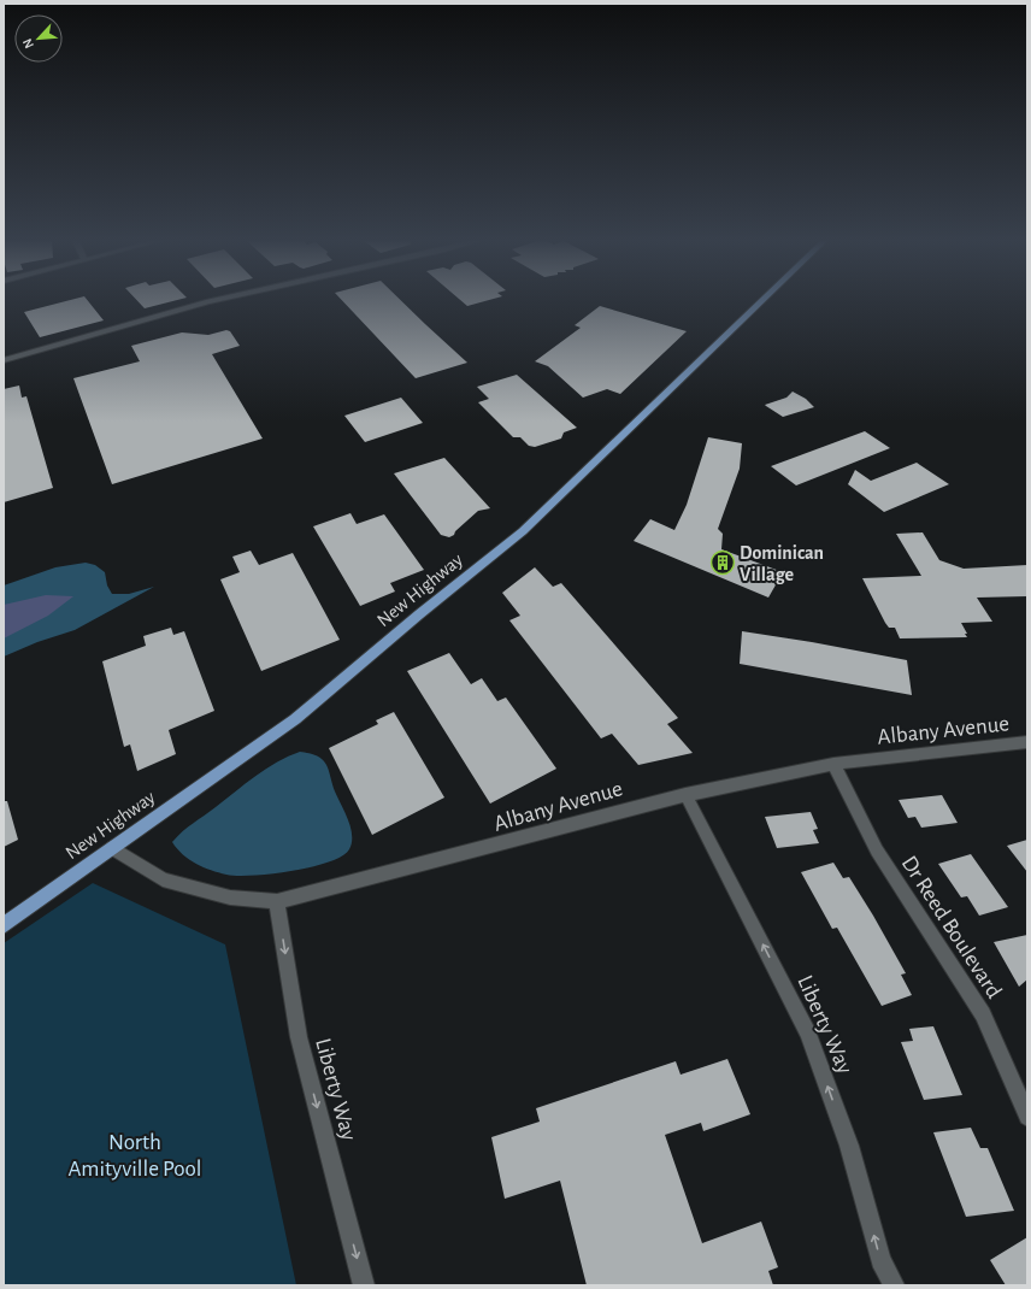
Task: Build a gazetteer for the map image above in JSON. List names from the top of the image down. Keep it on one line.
{"streets":{"main road":["New Highway"],"street":["Albany Avenue","Dr Reed Boulevard","Liberty Way"]},"crossings":[["New Highway","Albany Avenue"],["Albany Avenue","Dr Reed Boulevard"],["Albany Avenue","Liberty Way"]],"parks":["North Amityville Pool"],"places":{"building":["Dominican Village"]},"north":"bottom left"}
